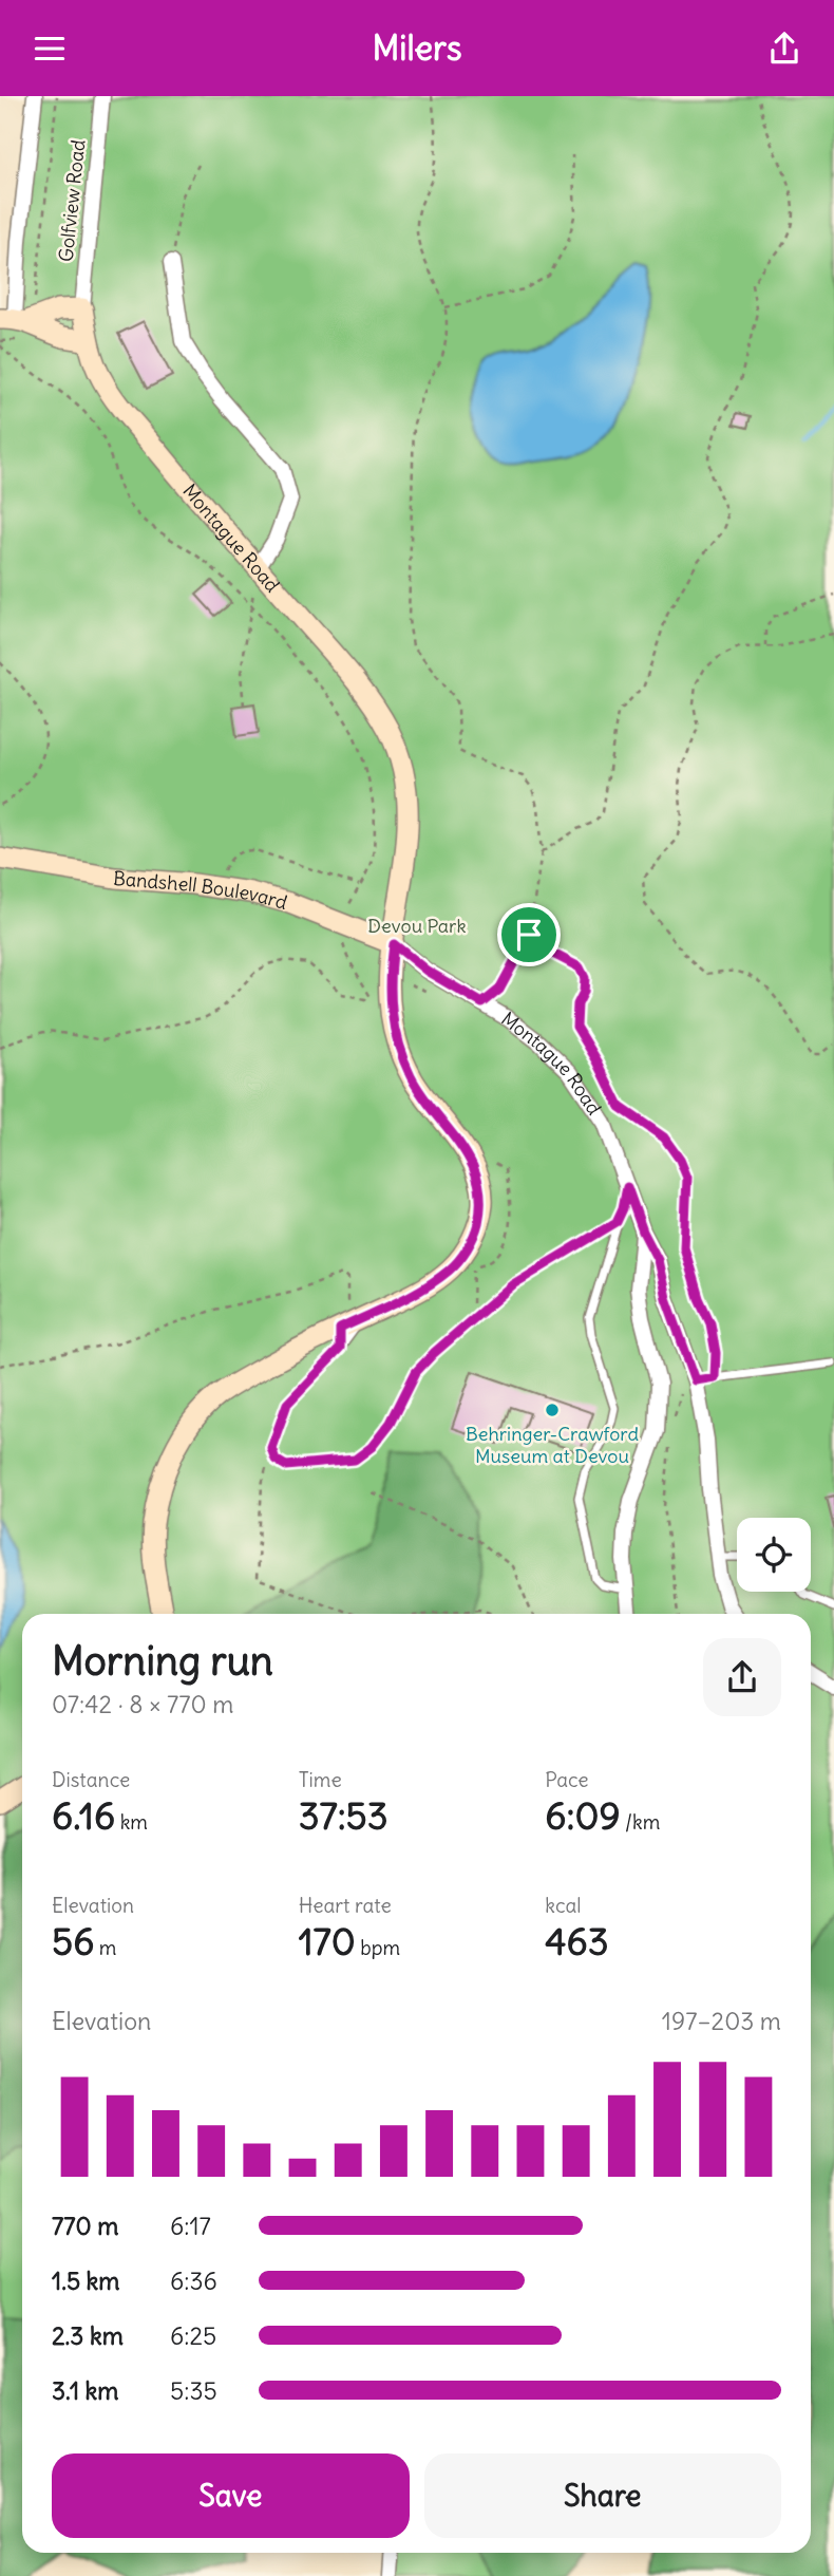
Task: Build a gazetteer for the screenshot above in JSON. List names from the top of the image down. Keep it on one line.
{"streets":{"street":["Golfview Road","Montague Road","Bandshell Boulevard"]},"crossings":[["Golfview Road","Montague Road"],["Montague Road","Bandshell Boulevard"]],"parks":["Devou Park"],"places":["Behringer-Crawford Museum at Devou"],"page":{"header":"Milers","heading":["Morning run","07:42 · 8 × 770 m"],"stats":[["Distance","6.16 km"],["Time","37:53"],["Pace","6:09 /km"],["Elevation","56 m"],["Heart rate","170 bpm"],["kcal","463"]],"chart":["Elevation","197–203 m"],"list":[{"name":"770 m","note":"6:17"},{"name":"1.5 km","note":"6:36"},{"name":"2.3 km","note":"6:25"},{"name":"3.1 km","note":"5:35"}],"buttons":["Save","Share"]}}
